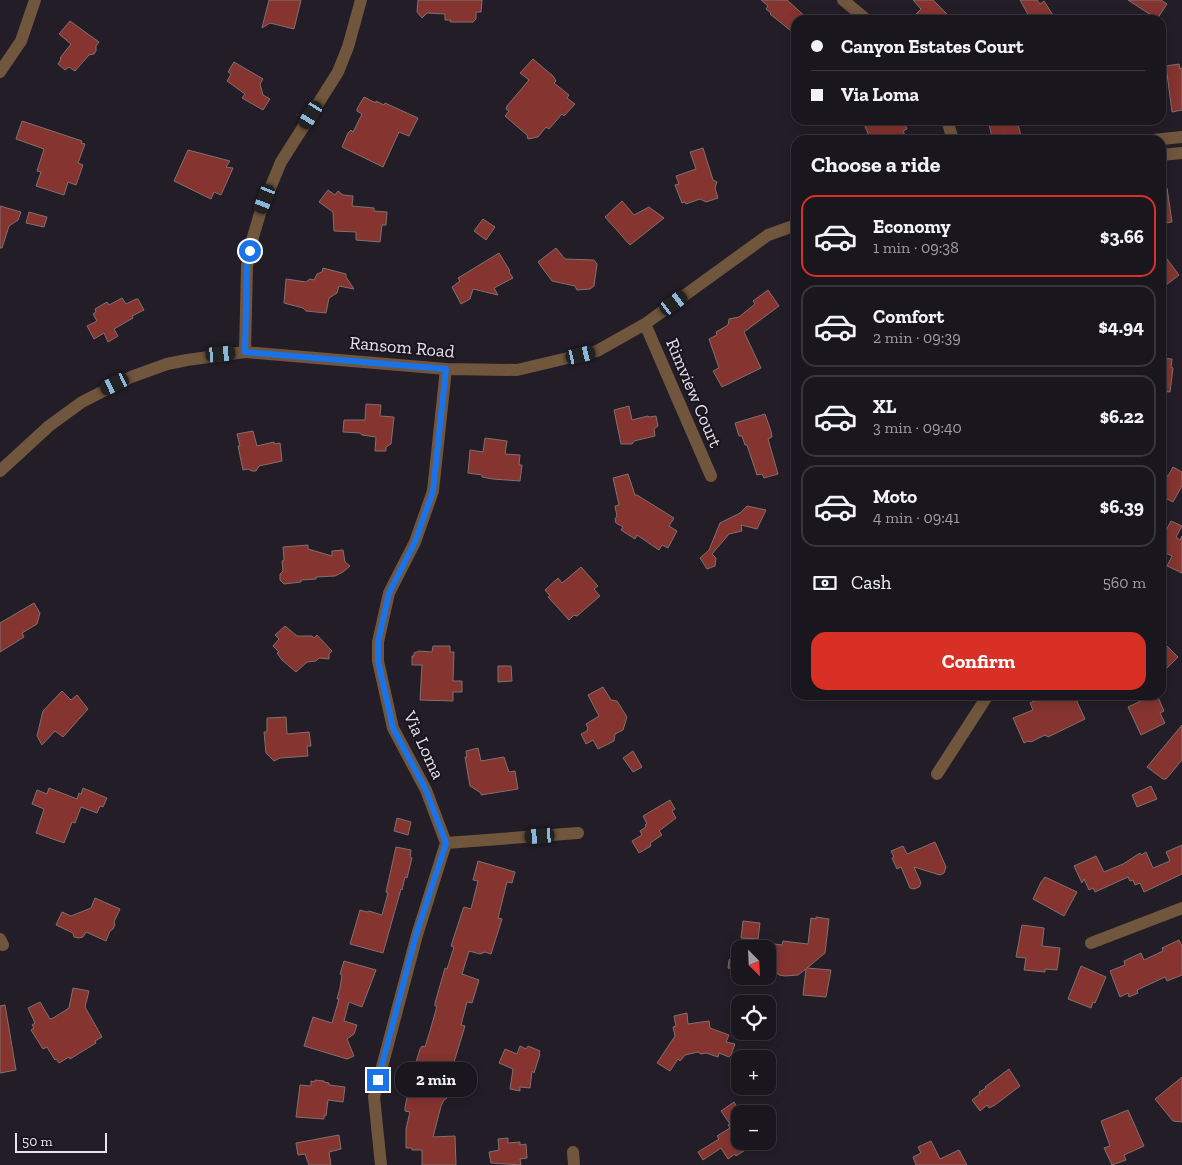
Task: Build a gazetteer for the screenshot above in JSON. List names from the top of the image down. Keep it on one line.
{"streets":{"street":["Ransom Road","Rimview Court","Via Loma"]},"crossings":[["Ransom Road","Rimview Court"],["Ransom Road","Via Loma"]],"scale_bar":"50 m","north":"bottom right","page":{"banner":["Canyon Estates Court","Via Loma"],"heading":"Choose a ride","list":[{"name":"Economy","note":"1 min · 09:38","value":"$3.66"},{"name":"Comfort","note":"2 min · 09:39","value":"$4.94"},{"name":"XL","note":"3 min · 09:40","value":"$6.22"},{"name":"Moto","note":"4 min · 09:41","value":"$6.39"}],"pay":["Cash","560 m"],"buttons":"Confirm","map_buttons":["+","−"],"bubble":"2 min","scale":"50 m"}}
